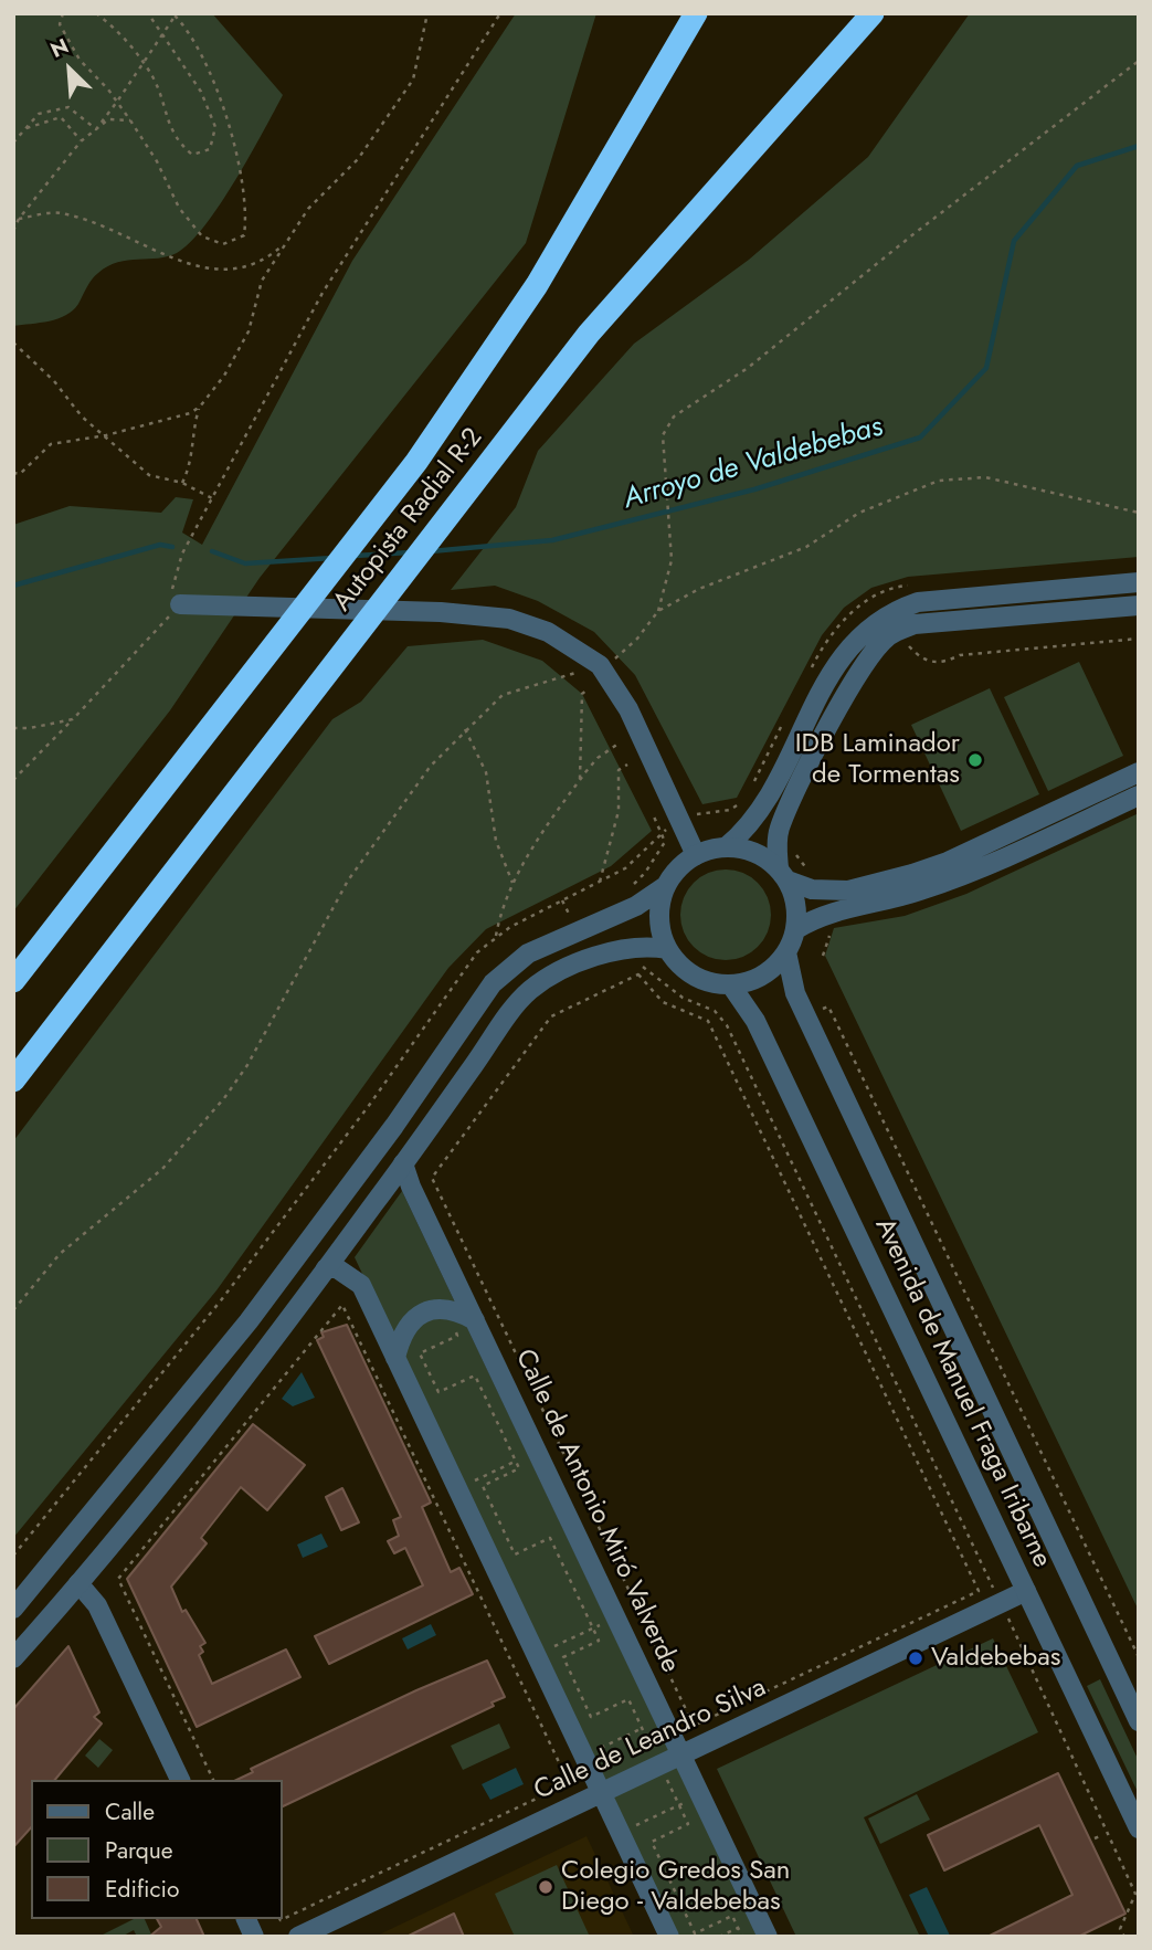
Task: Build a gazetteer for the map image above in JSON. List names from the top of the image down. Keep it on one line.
{"streets":{"highway":["Autopista Radial R-2"],"street":["Avenida de Manuel Fraga Iribarne","Calle de Antonio Miró Valverde","Calle de Leandro Silva"]},"crossings":[["Avenida de Manuel Fraga Iribarne","Calle de Leandro Silva"],["Calle de Antonio Miró Valverde","Calle de Leandro Silva"]],"water":["Arroyo de Valdebebas"],"places":["IDB Laminador de Tormentas","Valdebebas","Colegio Gredos San Diego - Valdebebas"],"legend":["Calle","Parque","Edificio"],"north":"top left"}
